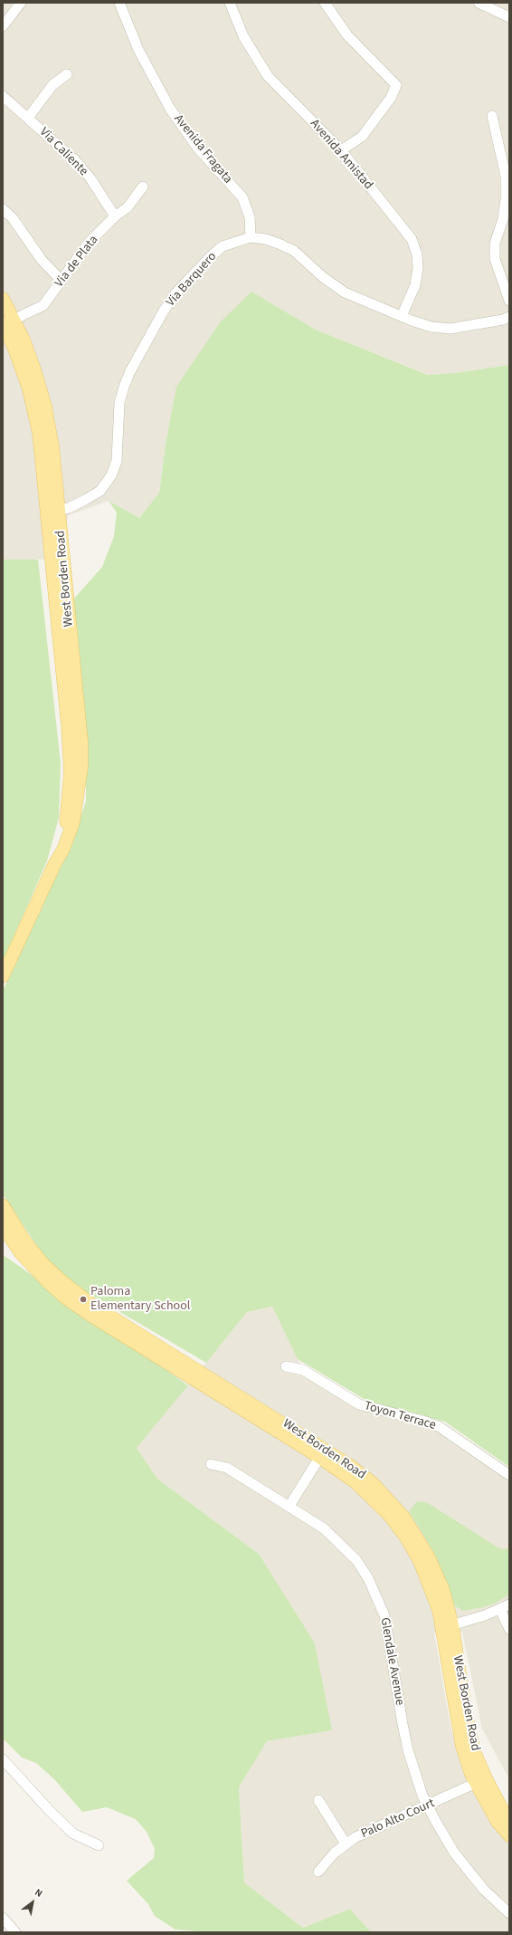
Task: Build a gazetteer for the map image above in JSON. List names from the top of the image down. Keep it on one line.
{"streets":{"main road":["West Borden Road"],"street":["Avenida Fragata","Via Caliente","Avenida Amistad","Via de Plata","Via Barquero","Toyon Terrace","Glendale Avenue","Palo Alto Court"]},"crossings":[["Avenida Fragata","Via Barquero"],["Via Caliente","Via de Plata"],["Avenida Amistad","Via Barquero"],["Via de Plata","West Borden Road"],["Via Barquero","West Borden Road"],["West Borden Road","Palo Alto Court"],["Glendale Avenue","Palo Alto Court"]],"places":["Paloma Elementary School"],"north":"top right"}
